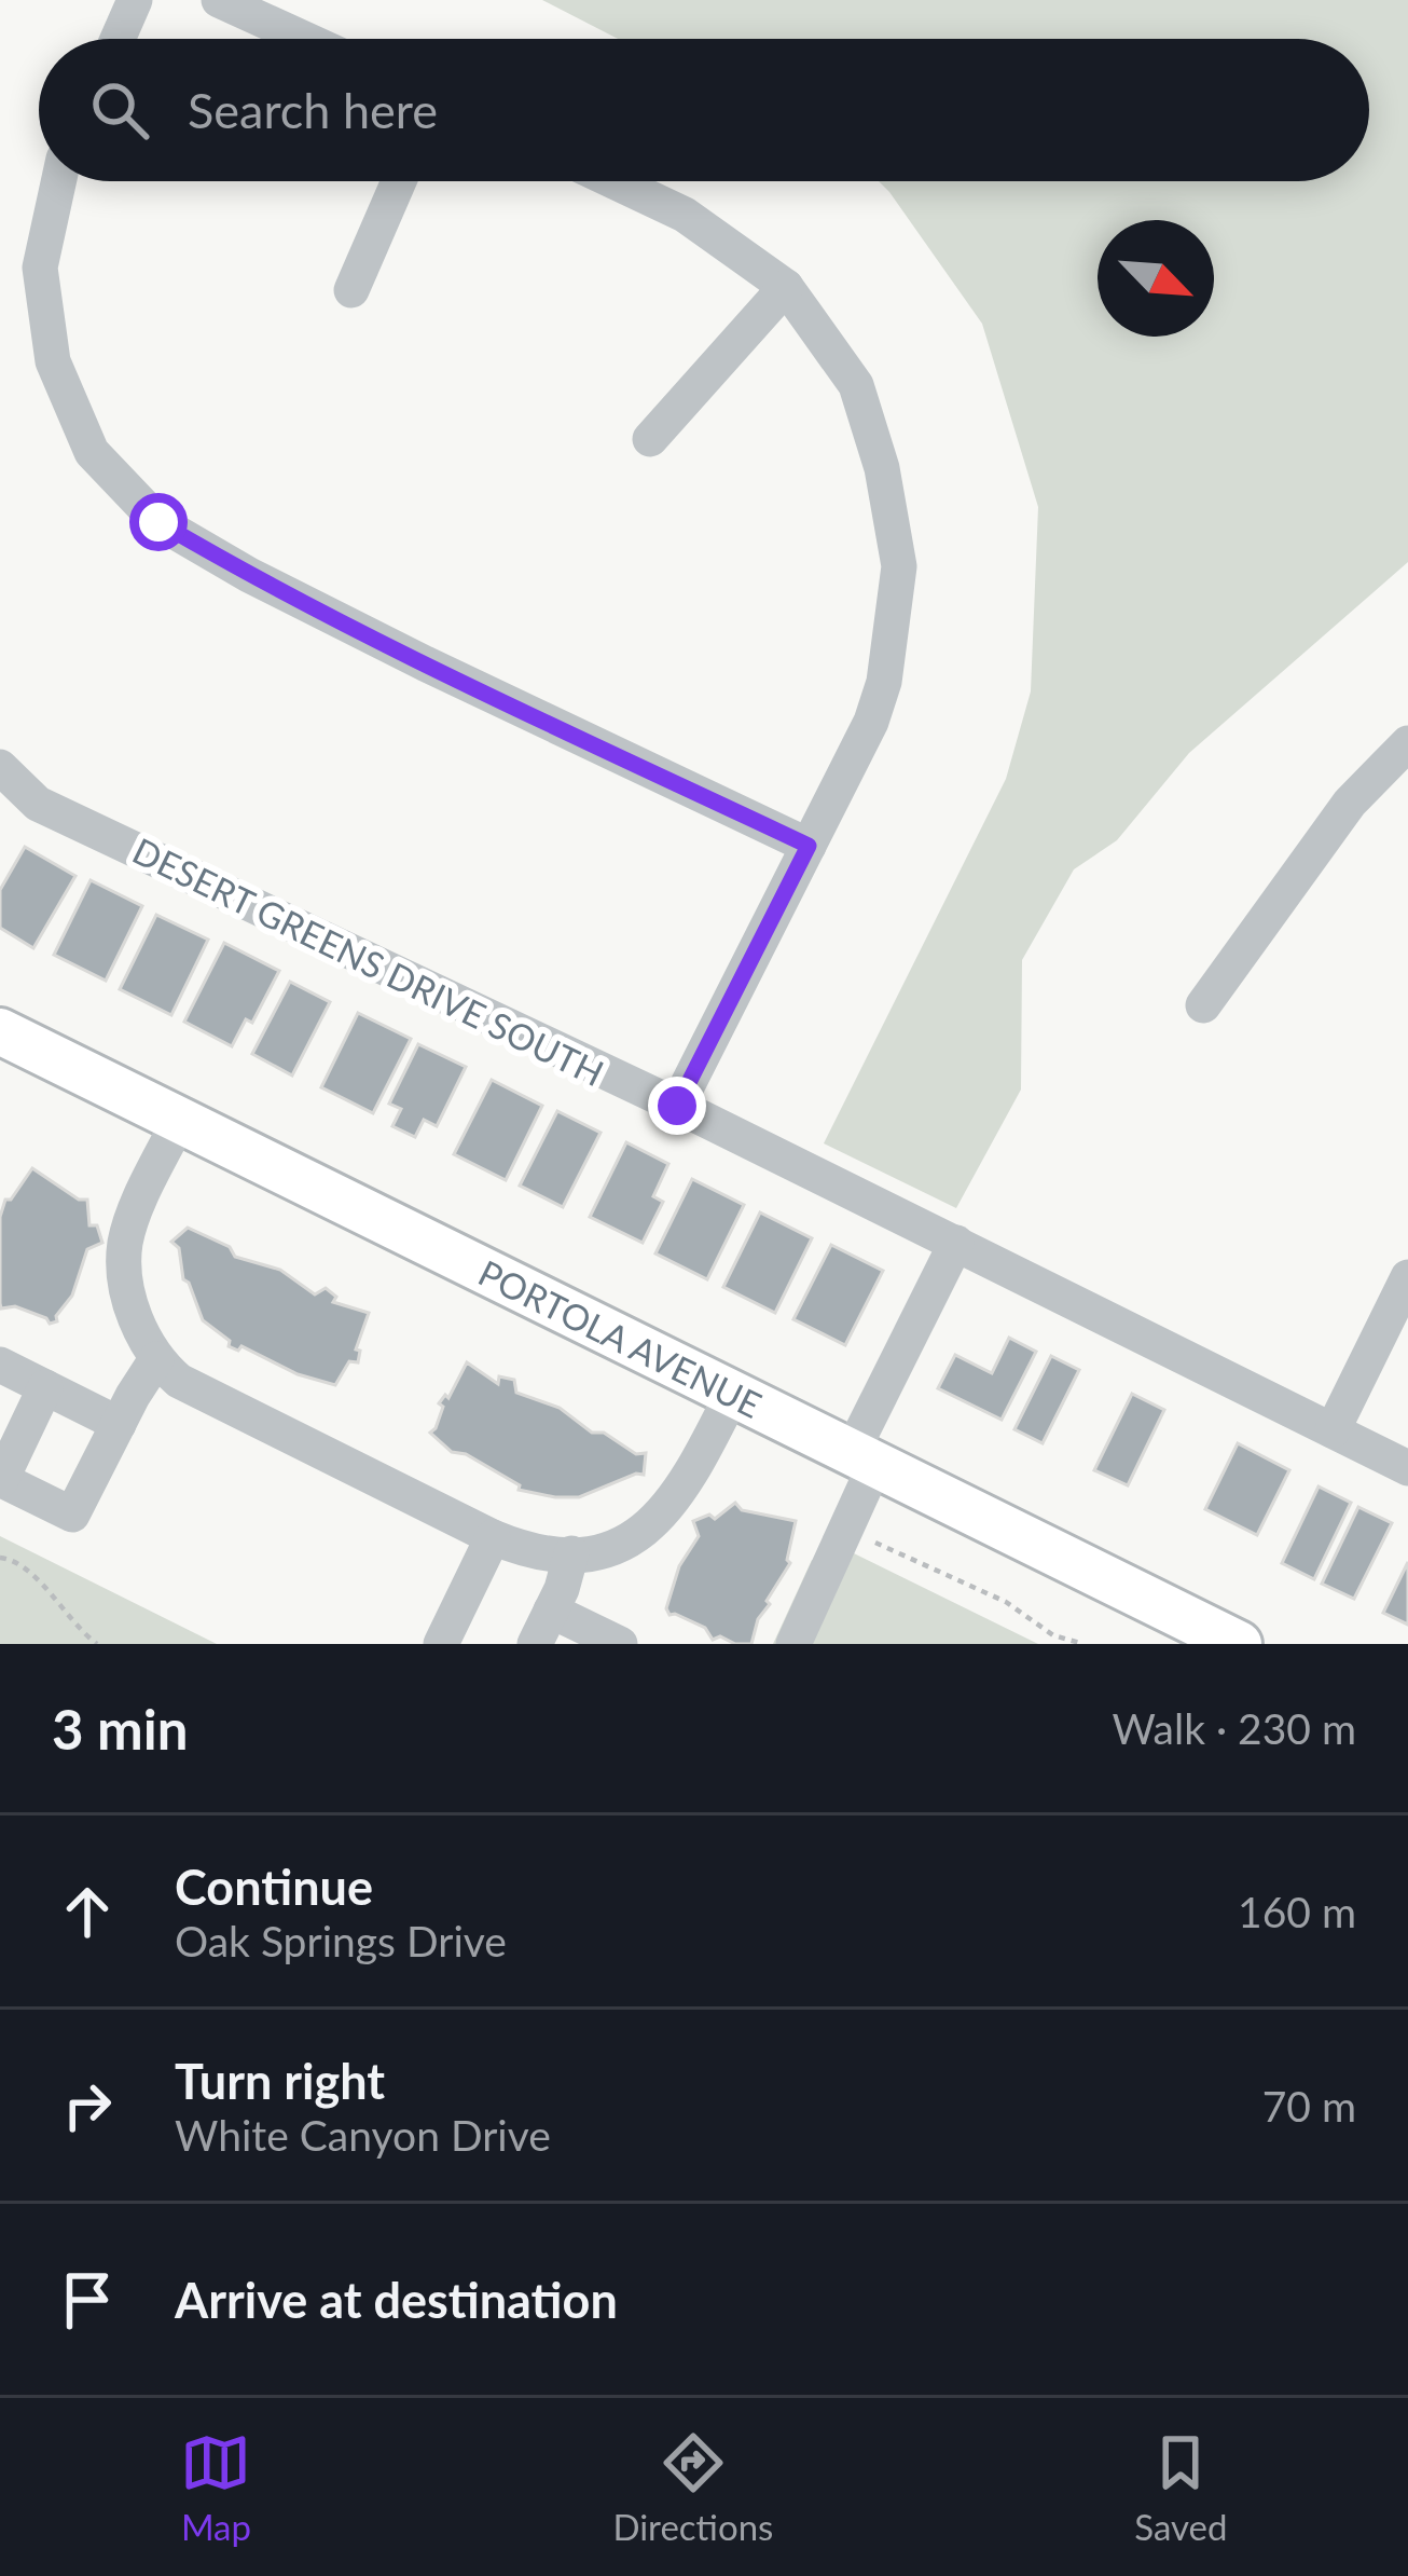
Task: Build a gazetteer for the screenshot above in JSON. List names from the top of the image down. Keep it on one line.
{"streets":{"main road":["PORTOLA AVENUE"],"street":["DESERT GREENS DRIVE SOUTH"]},"north":"bottom right","page":{"search":"Search here","heading":["3 min","Walk · 230 m"],"list":[["Continue","Oak Springs Drive","160 m"],["Turn right","White Canyon Drive","70 m"],"Arrive at destination"],"nav":["Map","Directions","Saved"]}}
